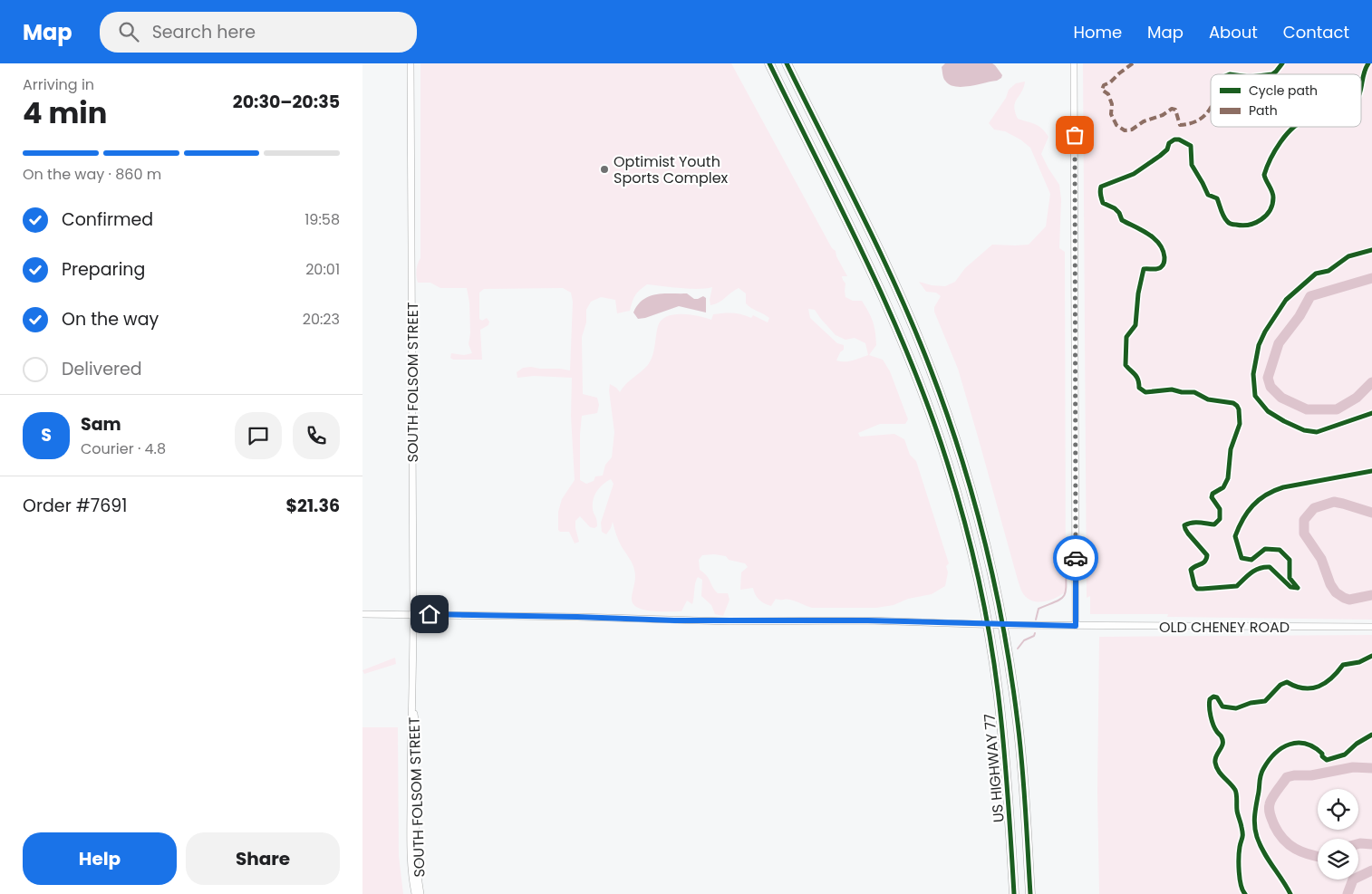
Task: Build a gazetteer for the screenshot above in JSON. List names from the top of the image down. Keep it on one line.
{"streets":{"highway":["US HIGHWAY 77"],"street":["SOUTH FOLSOM STREET","OLD CHENEY ROAD"]},"crossings":[["SOUTH FOLSOM STREET","OLD CHENEY ROAD"],["OLD CHENEY ROAD","US HIGHWAY 77"]],"places":["Optimist Youth Sports Complex"],"legend":["Cycle path","Path"],"page":{"header":"Map","search":"Search here","nav":["Home","Map","About","Contact"],"heading":["4 min","Arriving in","20:30–20:35"],"panel":["Sam","Courier · 4.8","Order #7691","$21.36"],"bar":"On the way · 860 m","list":[["Confirmed","19:58"],["Preparing","20:01"],["On the way","20:23"],"Delivered"],"round":"S","buttons":["Help","Share"]}}
